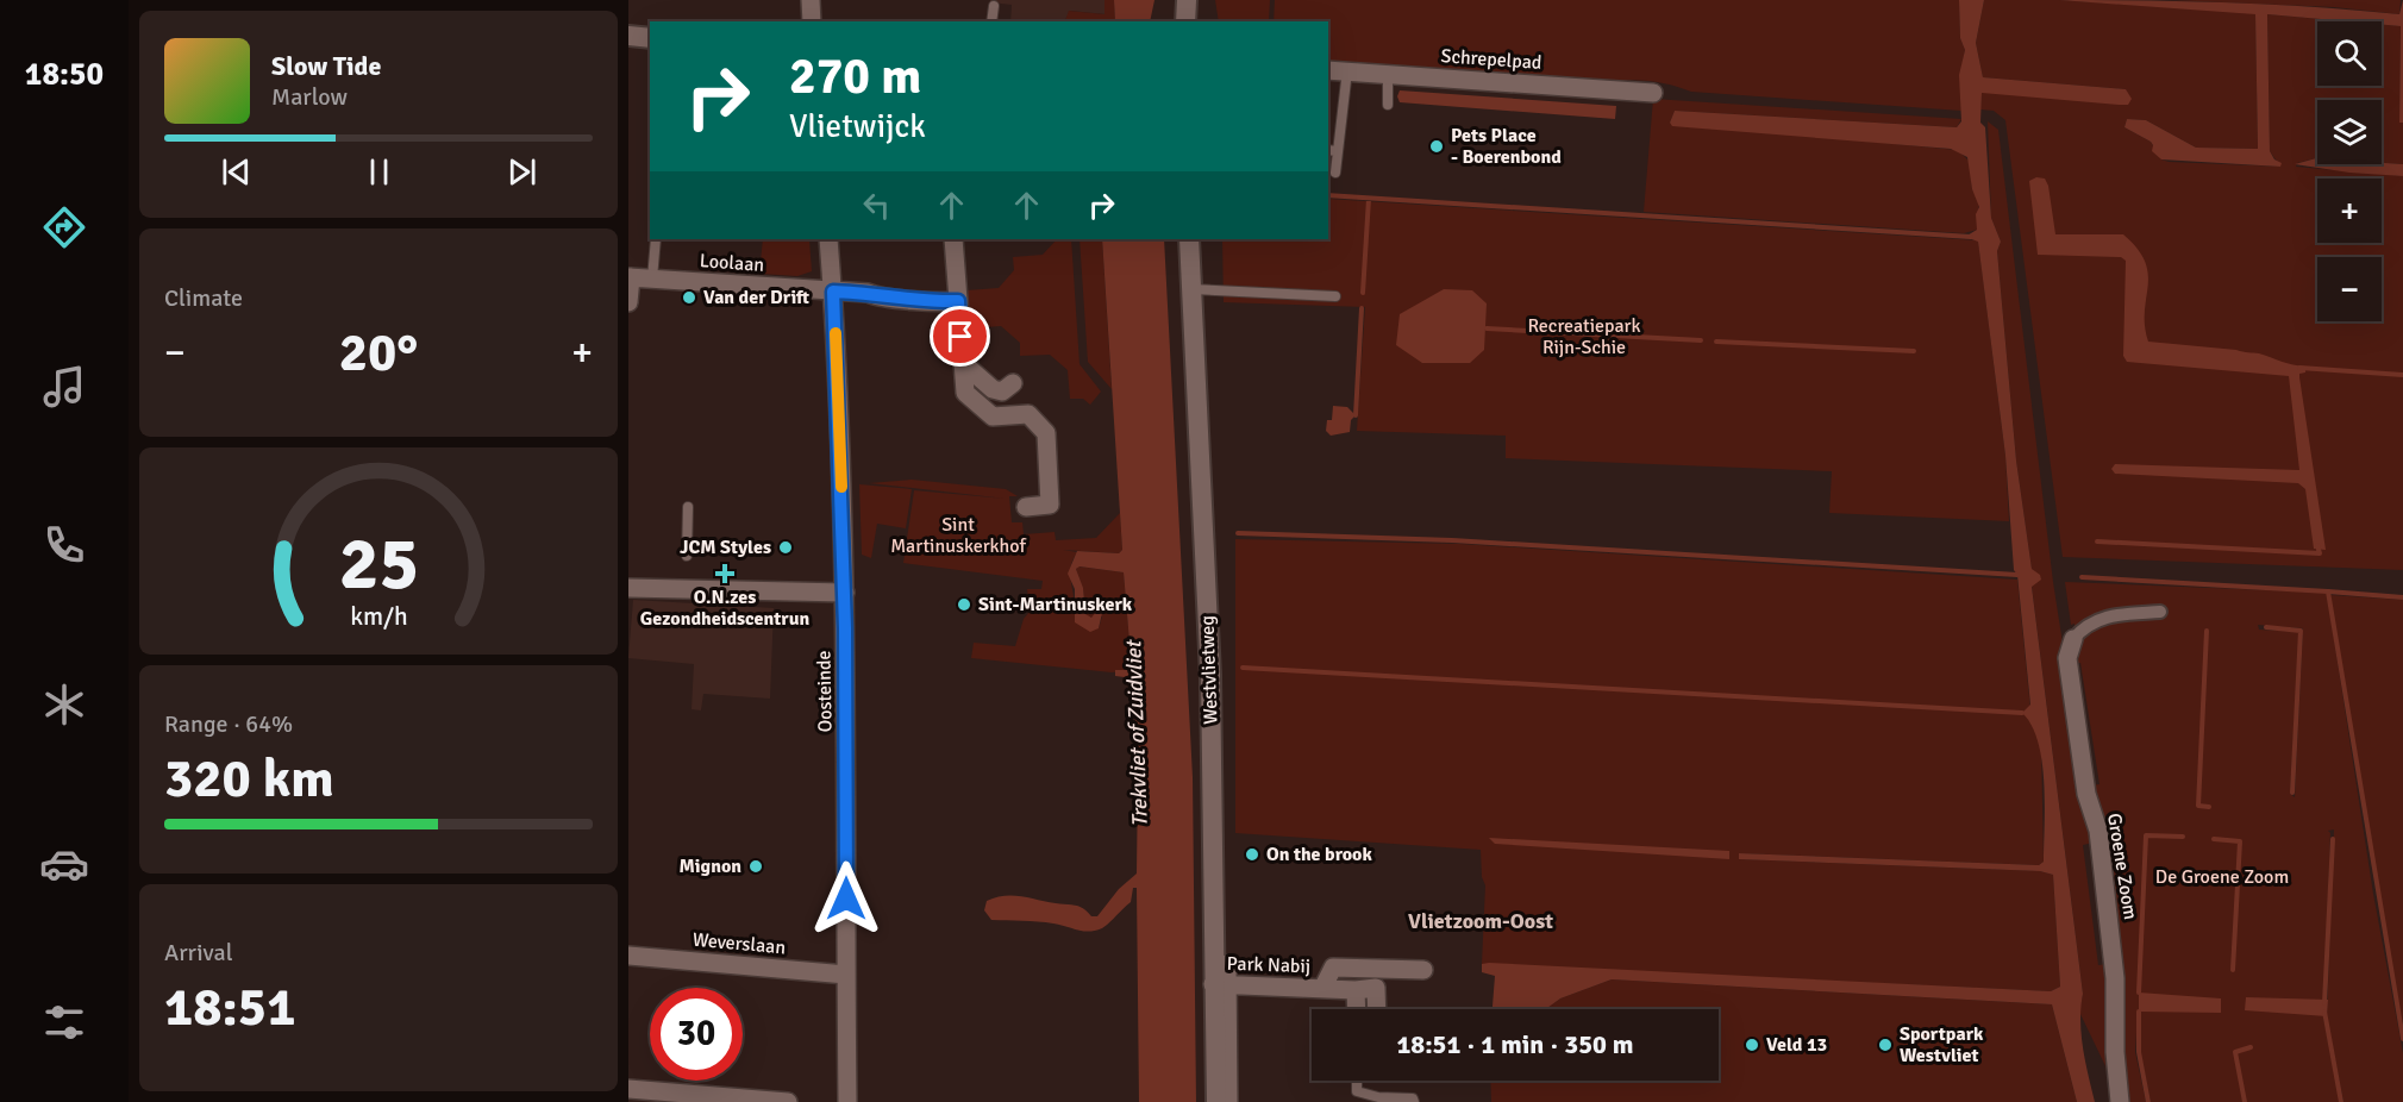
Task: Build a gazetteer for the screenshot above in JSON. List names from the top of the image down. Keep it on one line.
{"streets":{"street":["Schrepelpad","Loolaan","Westvlietweg","Oosteinde","Groene Zoom","Weverslaan","Park Nabij"]},"crossings":[["Loolaan","Oosteinde"],["Westvlietweg","Park Nabij"],["Oosteinde","Weverslaan"]],"districts":["Vlietzoom-Oost"],"water":["Trekvliet of Zuidvliet"],"parks":["Recreatiepark Rijn-Schie","Sint Martinuskerkhof","De Groene Zoom"],"places":{"other":["Pets Place - Boerenbond","Van der Drift","JCM Styles","Sint-Martinuskerk","On the brook","Mignon","Veld 13","Sportpark Westvliet"],"health":["O.N.zes Gezondheidscentrun"]},"page":{"tabs":"18:50","map_buttons":["+","−"],"turn":["270 m","Vlietwijck"],"song":["Slow Tide","Marlow"],"tile":["Climate",["Range · 64%","320 km"],["Arrival","18:51"]],"heat":["−","20°","+"],"limit":"30","trip":"18:51 · 1 min · 350 m","gauge":["25","km/h"]}}
